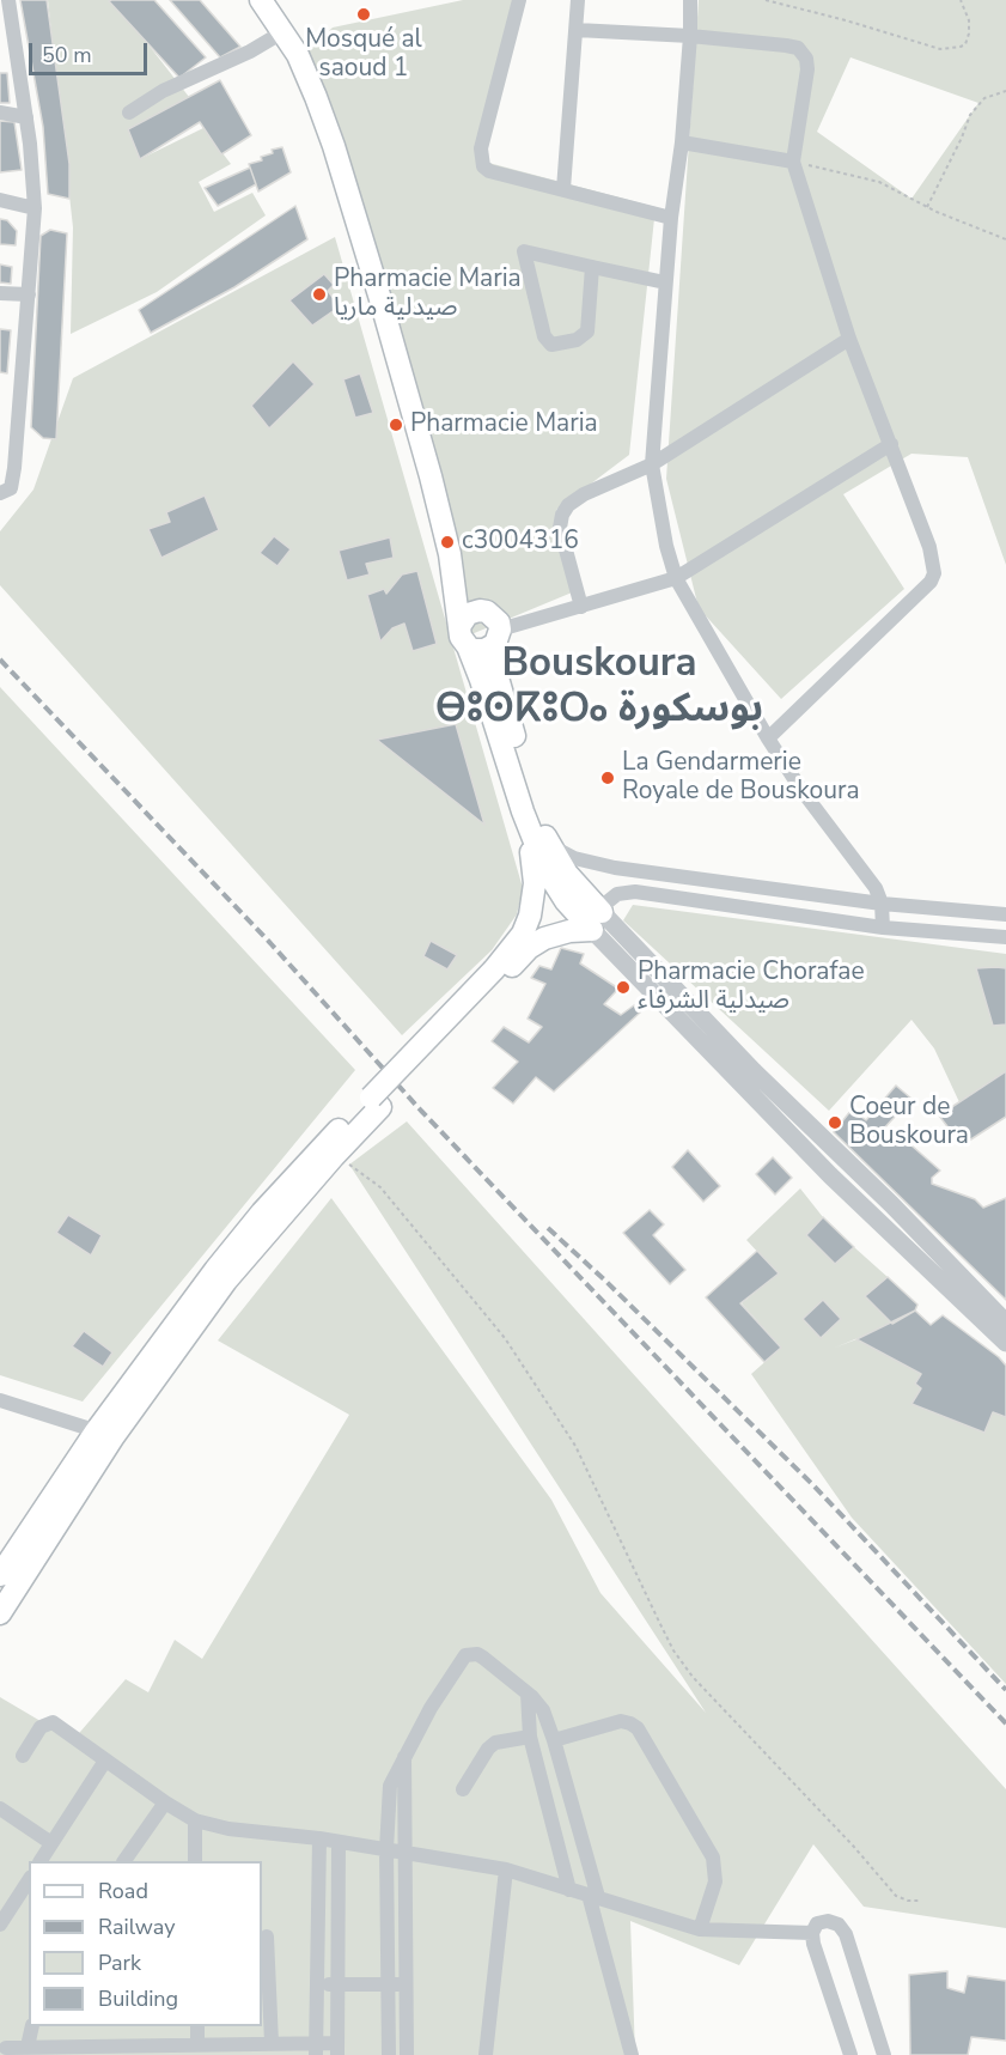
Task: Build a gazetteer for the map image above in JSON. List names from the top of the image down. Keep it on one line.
{"districts":["Bouskoura ⴱⵓⵙⴽⵓⵔⴰ بوسكورة"],"places":["Mosqué al saoud 1","Pharmacie Maria صيدلية ماريا","Pharmacie Maria","c3004316","La Gendarmerie Royale de Bouskoura","Pharmacie Chorafae صيدلية الشرفاء","Coeur de Bouskoura"],"legend":["Road","Railway","Park","Building"],"scale_bar":"50 m"}
